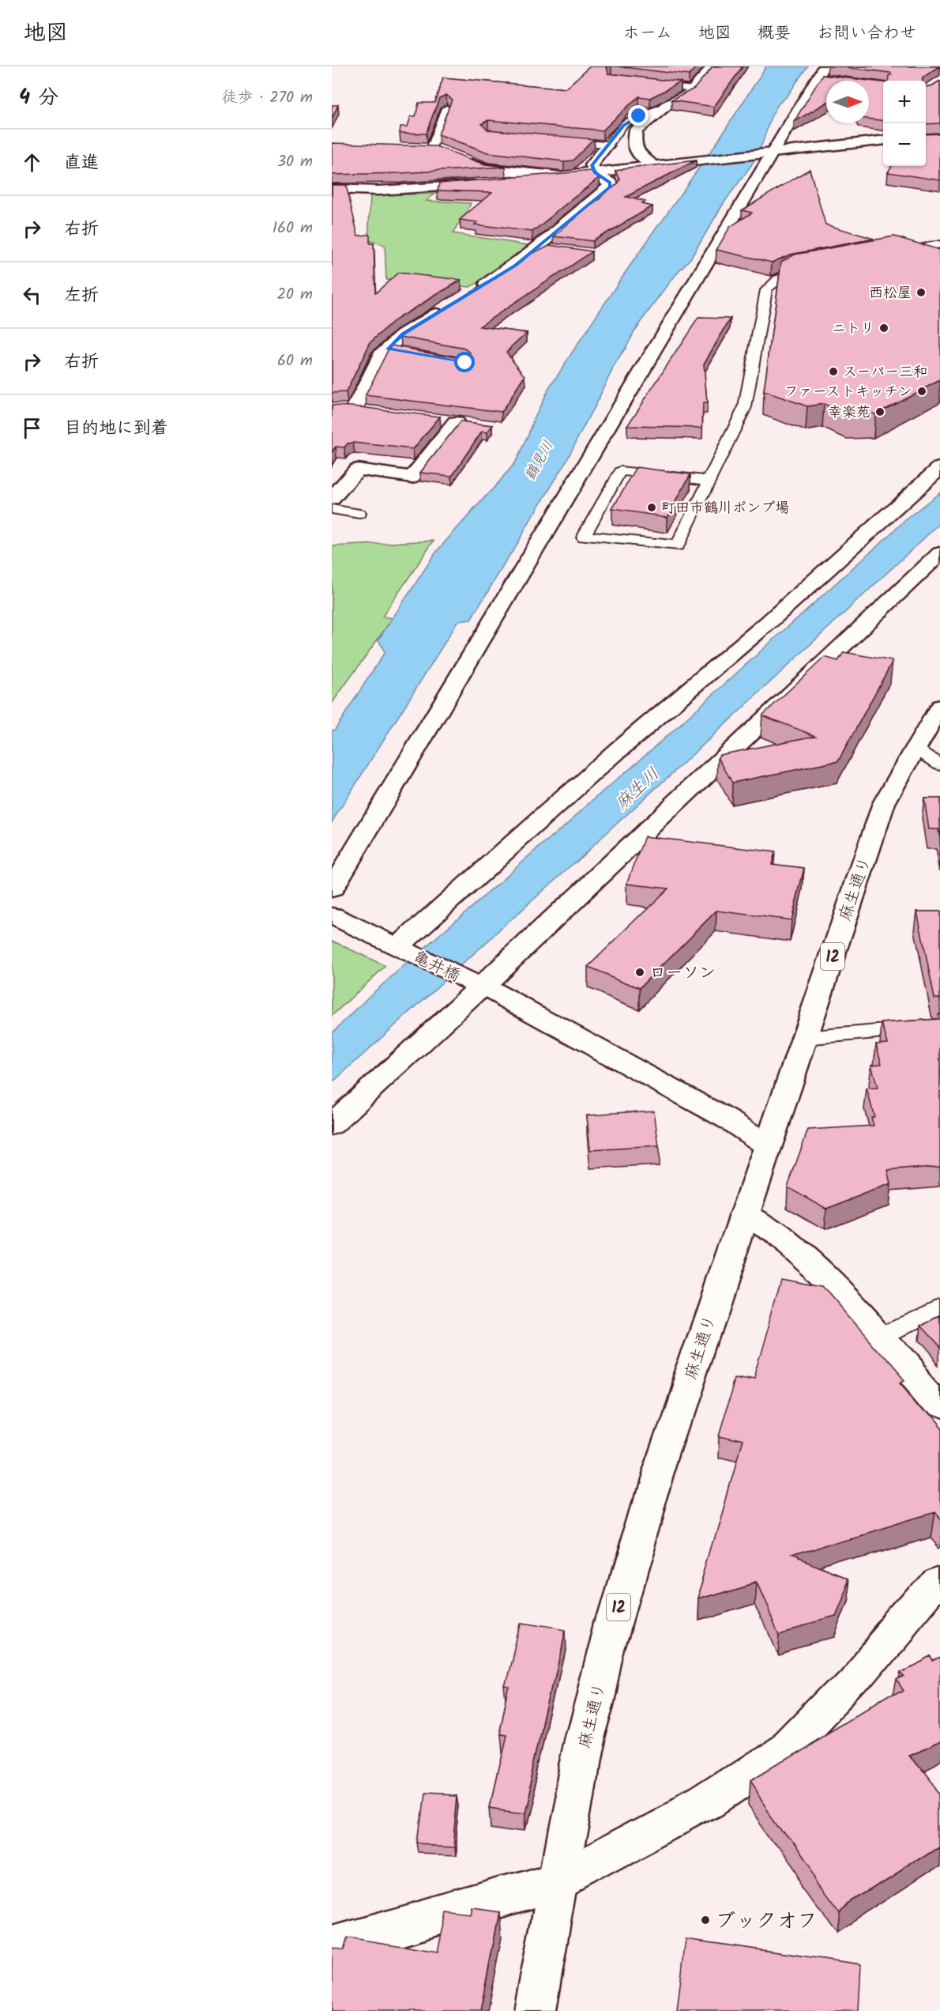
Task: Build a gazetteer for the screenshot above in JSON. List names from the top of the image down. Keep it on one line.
{"streets":{"street":["麻生通り","12","亀井橋"]},"crossings":[["麻生通り","亀井橋"]],"water":["鶴見川","麻生川"],"places":["西松屋","ニトリ","スーパー三和","ファーストキッチン","幸楽苑","町田市鶴川ポンプ場","ローソン","ブックオフ"],"north":"right","page":{"header":"地図","nav":["ホーム","地図","概要","お問い合わせ"],"heading":["4 分","徒歩 · 270 m"],"map_buttons":["+","−"],"list":[["直進","30 m"],["右折","160 m"],["左折","20 m"],["右折","60 m"],"目的地に到着"]}}
